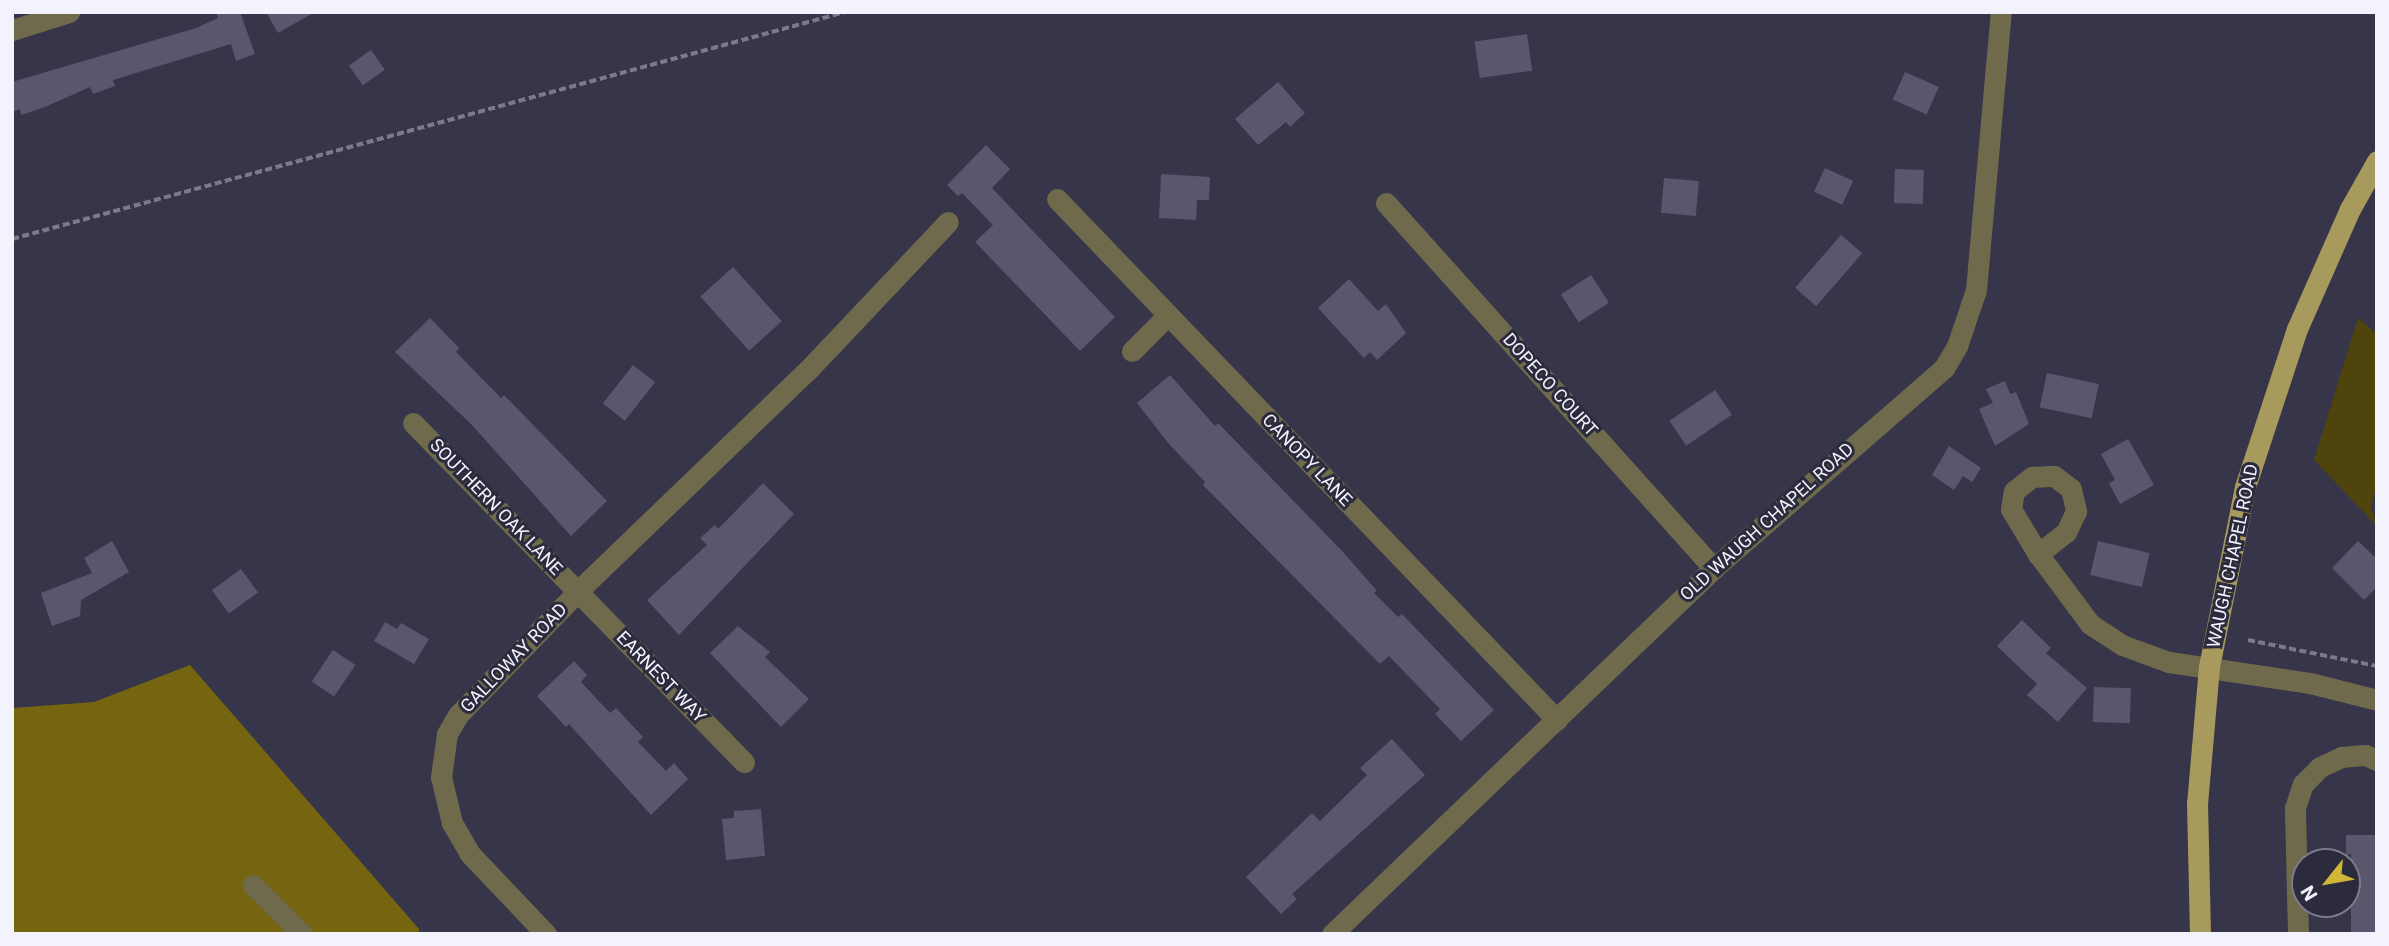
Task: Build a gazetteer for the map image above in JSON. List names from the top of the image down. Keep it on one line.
{"streets":{"main road":["WAUGH CHAPEL ROAD"],"street":["DOPECO COURT","CANOPY LANE","SOUTHERN OAK LANE","OLD WAUGH CHAPEL ROAD","GALLOWAY ROAD","EARNEST WAY"]},"crossings":[["DOPECO COURT","OLD WAUGH CHAPEL ROAD"],["CANOPY LANE","OLD WAUGH CHAPEL ROAD"],["SOUTHERN OAK LANE","GALLOWAY ROAD"],["SOUTHERN OAK LANE","EARNEST WAY"],["GALLOWAY ROAD","EARNEST WAY"]],"north":"bottom left"}
